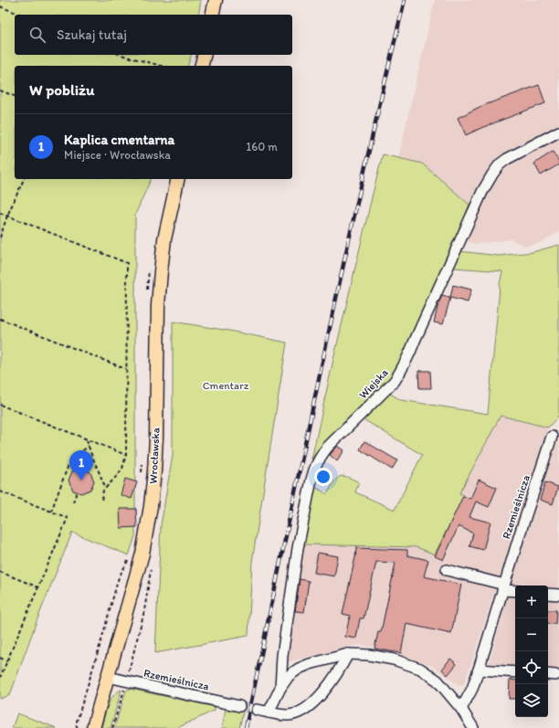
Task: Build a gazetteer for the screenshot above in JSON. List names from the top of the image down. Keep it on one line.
{"streets":{"main road":["Wrocławska"],"street":["Wiejska","Rzemieślnicza"]},"crossings":[["Wrocławska","Rzemieślnicza"]],"parks":["Cmentarz"],"page":{"search":"Szukaj tutaj","heading":"W pobliżu","list":[{"mark":"1","name":"Kaplica cmentarna","note":"Miejsce · Wrocławska","value":"160 m"}],"pins":"1","map_buttons":["+","−"]}}
